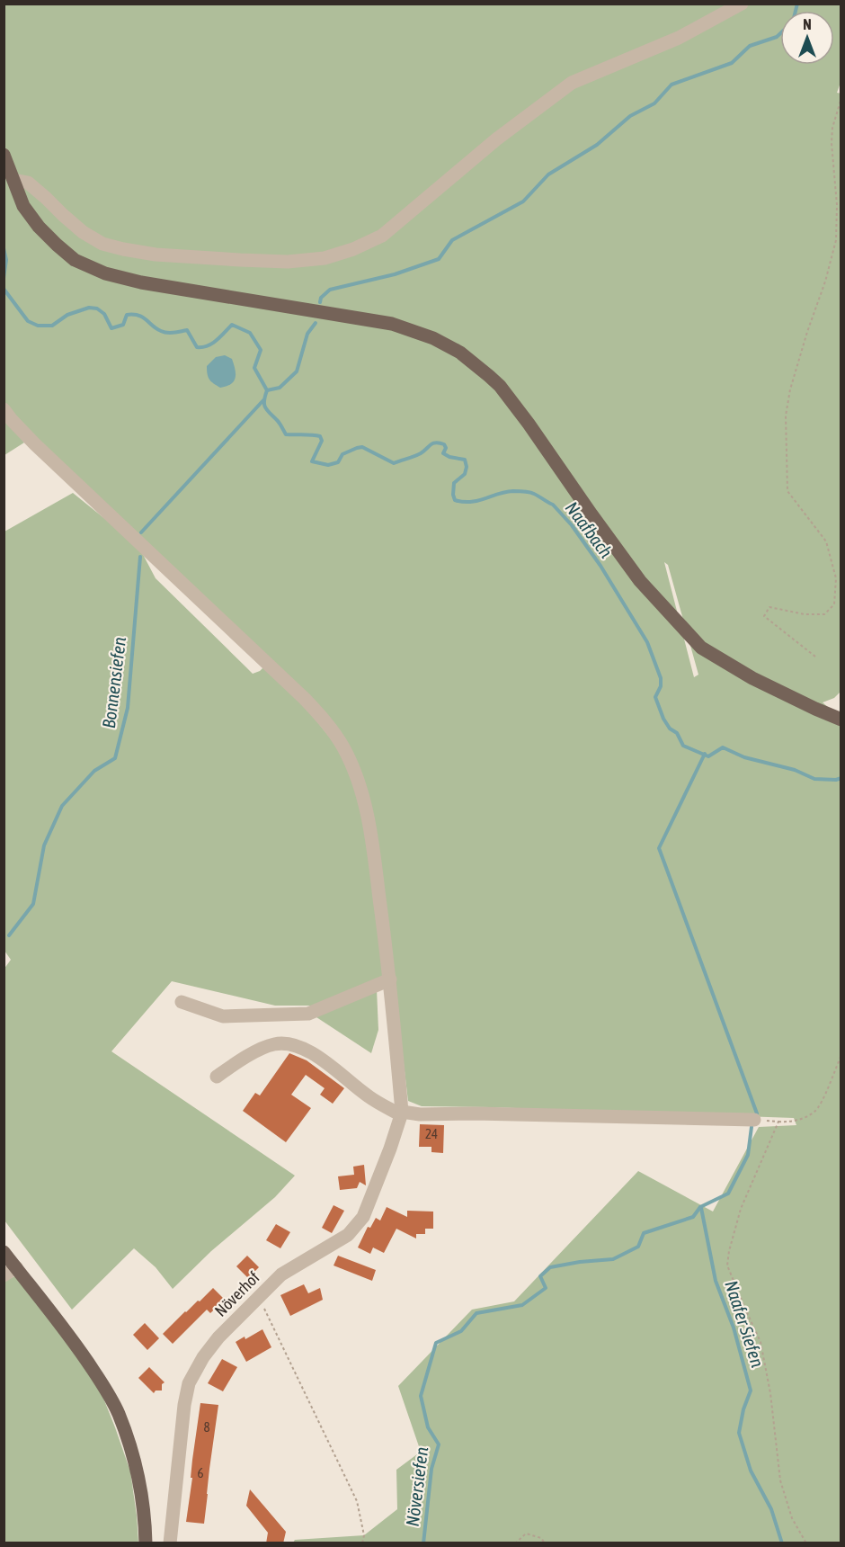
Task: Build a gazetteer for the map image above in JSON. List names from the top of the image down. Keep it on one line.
{"streets":{"street":["Növerhof"]},"water":["Naafbach","Bonnensiefen","Naafer Siefen","Növersiefen"],"house_numbers":["24","8","6"],"north":"top"}
